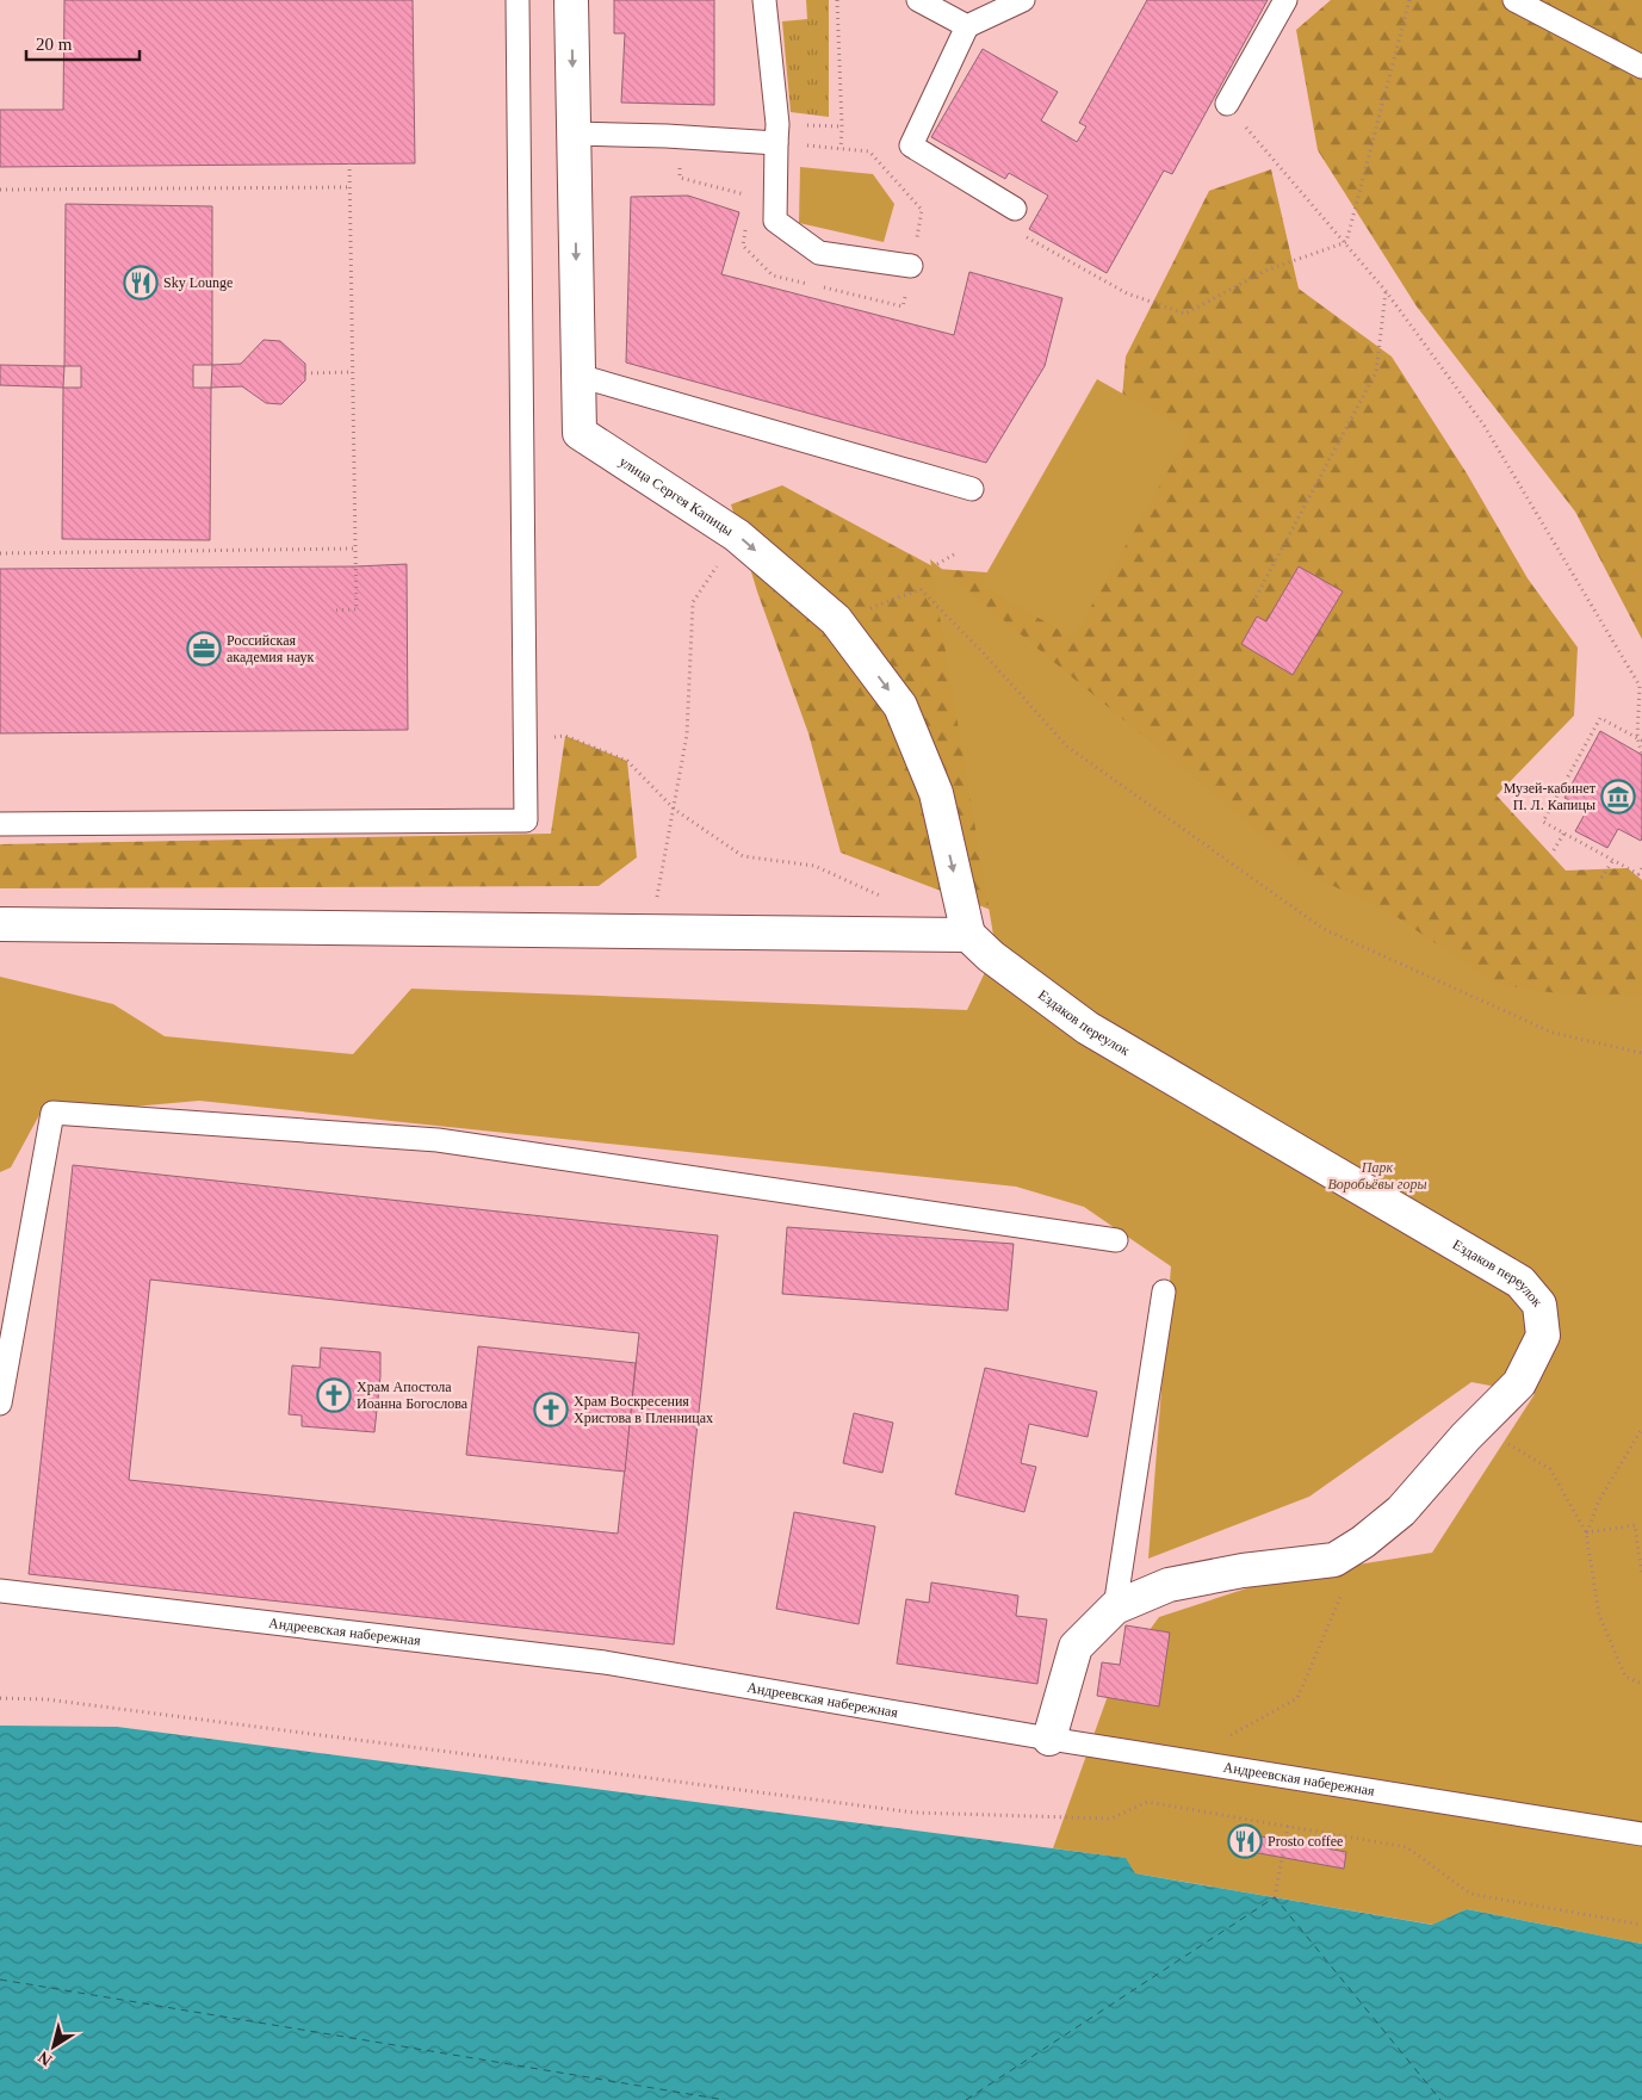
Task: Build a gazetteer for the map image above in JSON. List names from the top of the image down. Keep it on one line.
{"streets":{"street":["улица Сергея Капицы","Ездаков переулок"],"lane":["Андреевская набережная"]},"crossings":[["улица Сергея Капицы","Ездаков переулок"],["Ездаков переулок","Андреевская набережная"]],"one_way":["улица Сергея Капицы"],"parks":["Парк Воробьёвы горы"],"places":{"restaurant":["Sky Lounge","Prosto coffee"],"office":["Российская академия наук"],"museum":["Музей-кабинет П. Л. Капицы"],"church":["Храм Апостола Иоанна Богослова","Храм Воскресения Христова в Пленницах"]},"scale_bar":"20 m","north":"bottom left"}
